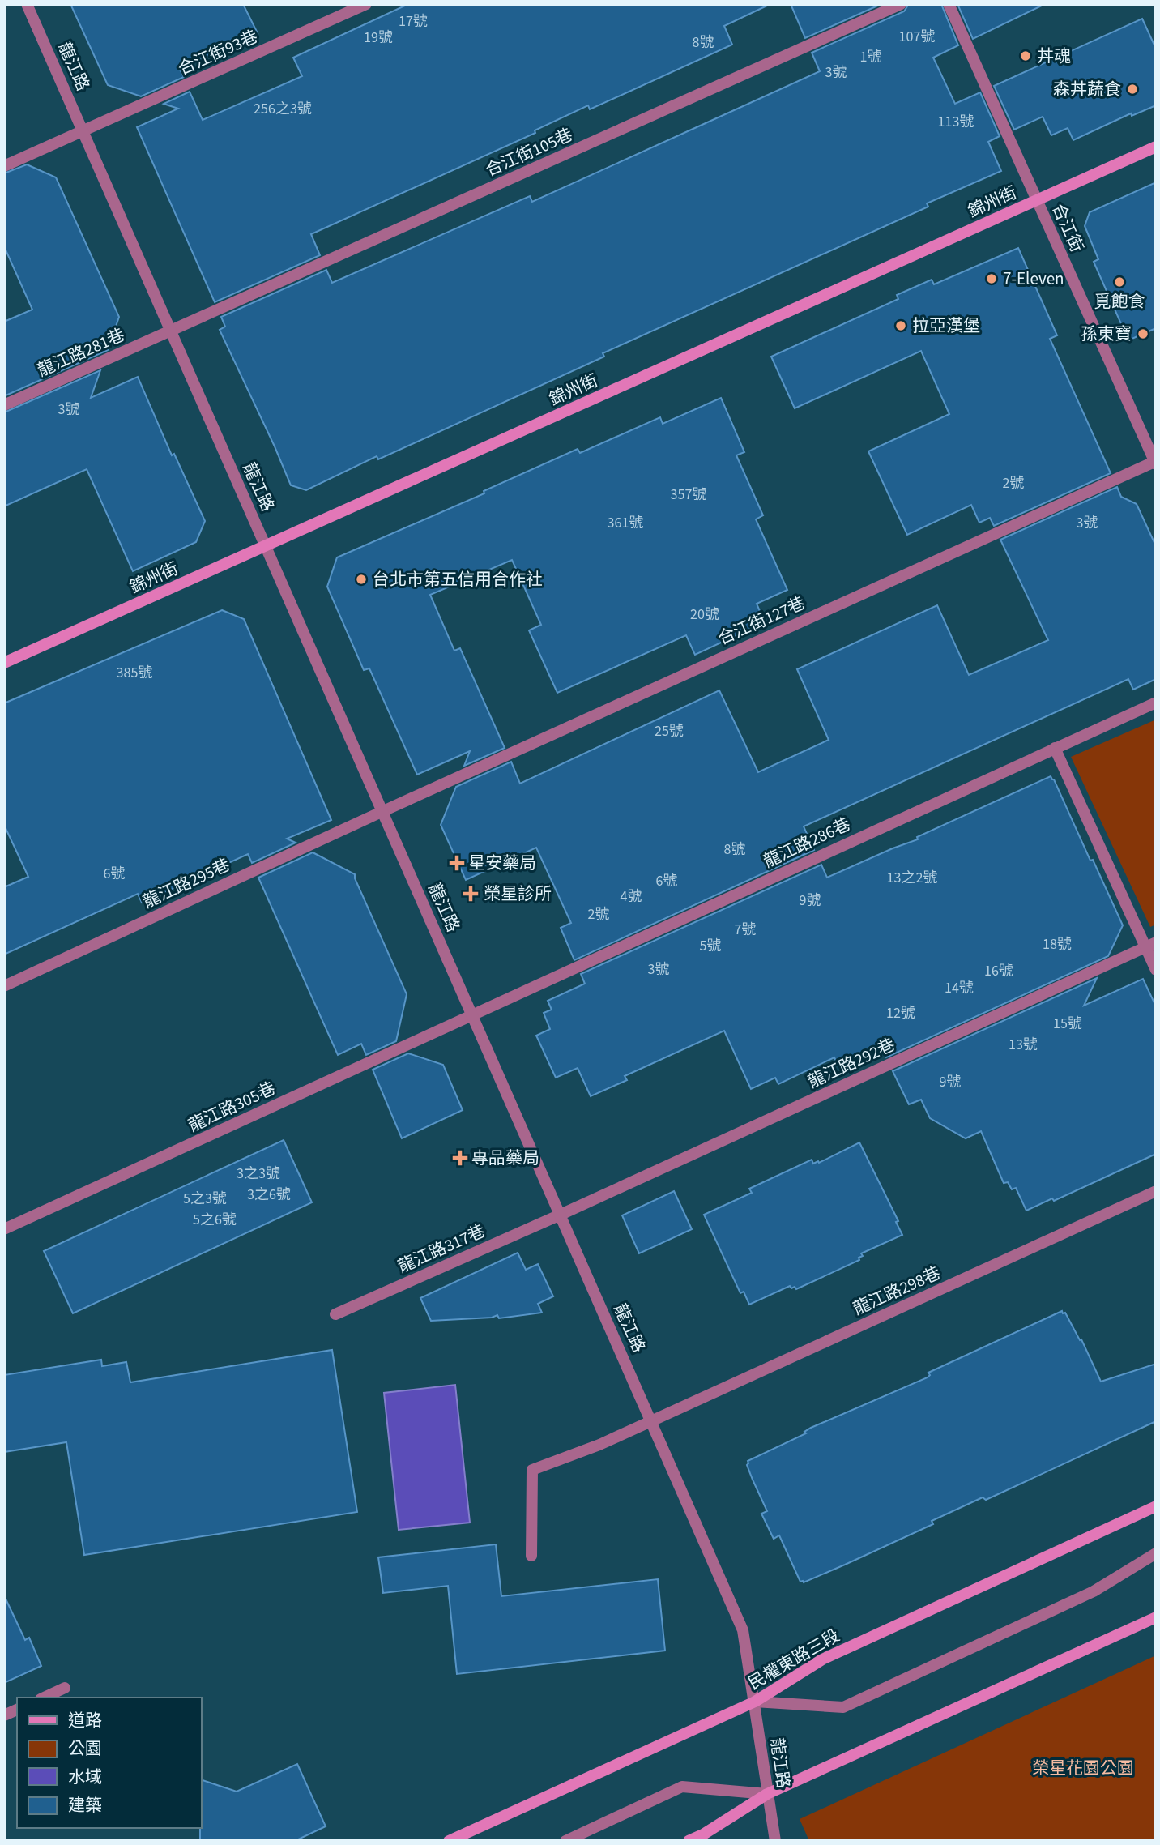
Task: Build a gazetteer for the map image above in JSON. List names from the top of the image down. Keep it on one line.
{"streets":{"main road":["錦州街","民權東路三段"],"street":["合江街93巷","龍江路","合江街105巷","合江街","龍江路281巷","合江街127巷","龍江路286巷","龍江路295巷","龍江路292巷","龍江路305巷","龍江路317巷","龍江路298巷"]},"crossings":[["合江街93巷","龍江路"],["龍江路","合江街105巷"],["龍江路","錦州街"],["龍江路","龍江路281巷"],["龍江路","合江街127巷"],["龍江路","龍江路286巷"],["龍江路","龍江路295巷"],["龍江路","龍江路292巷"],["龍江路","龍江路305巷"],["龍江路","龍江路317巷"],["龍江路","龍江路298巷"],["龍江路","民權東路三段"],["合江街105巷","龍江路281巷"],["錦州街","合江街"],["合江街","合江街127巷"],["合江街127巷","龍江路295巷"],["龍江路286巷","龍江路305巷"],["龍江路292巷","龍江路317巷"]],"parks":["榮星花園公園"],"places":{"other":["丼魂","森丼蔬食","7-Eleven","覓飽食","拉亞漢堡","孫東寶","台北市第五信用合作社"],"health":["星安藥局","榮星診所","專品藥局"]},"house_numbers":["17號","107號","19號","8號","1號","3號","256之3號","113號","3號","2號","357號","361號","3號","20號","385號","25號","8號","6號","13之2號","6號","4號","9號","2號","7號","18號","5號","3號","16號","14號","12號","15號","13號","9號","3之3號","3之6號","5之3號","5之6號"],"legend":["道路","公園","水域","建築"]}
